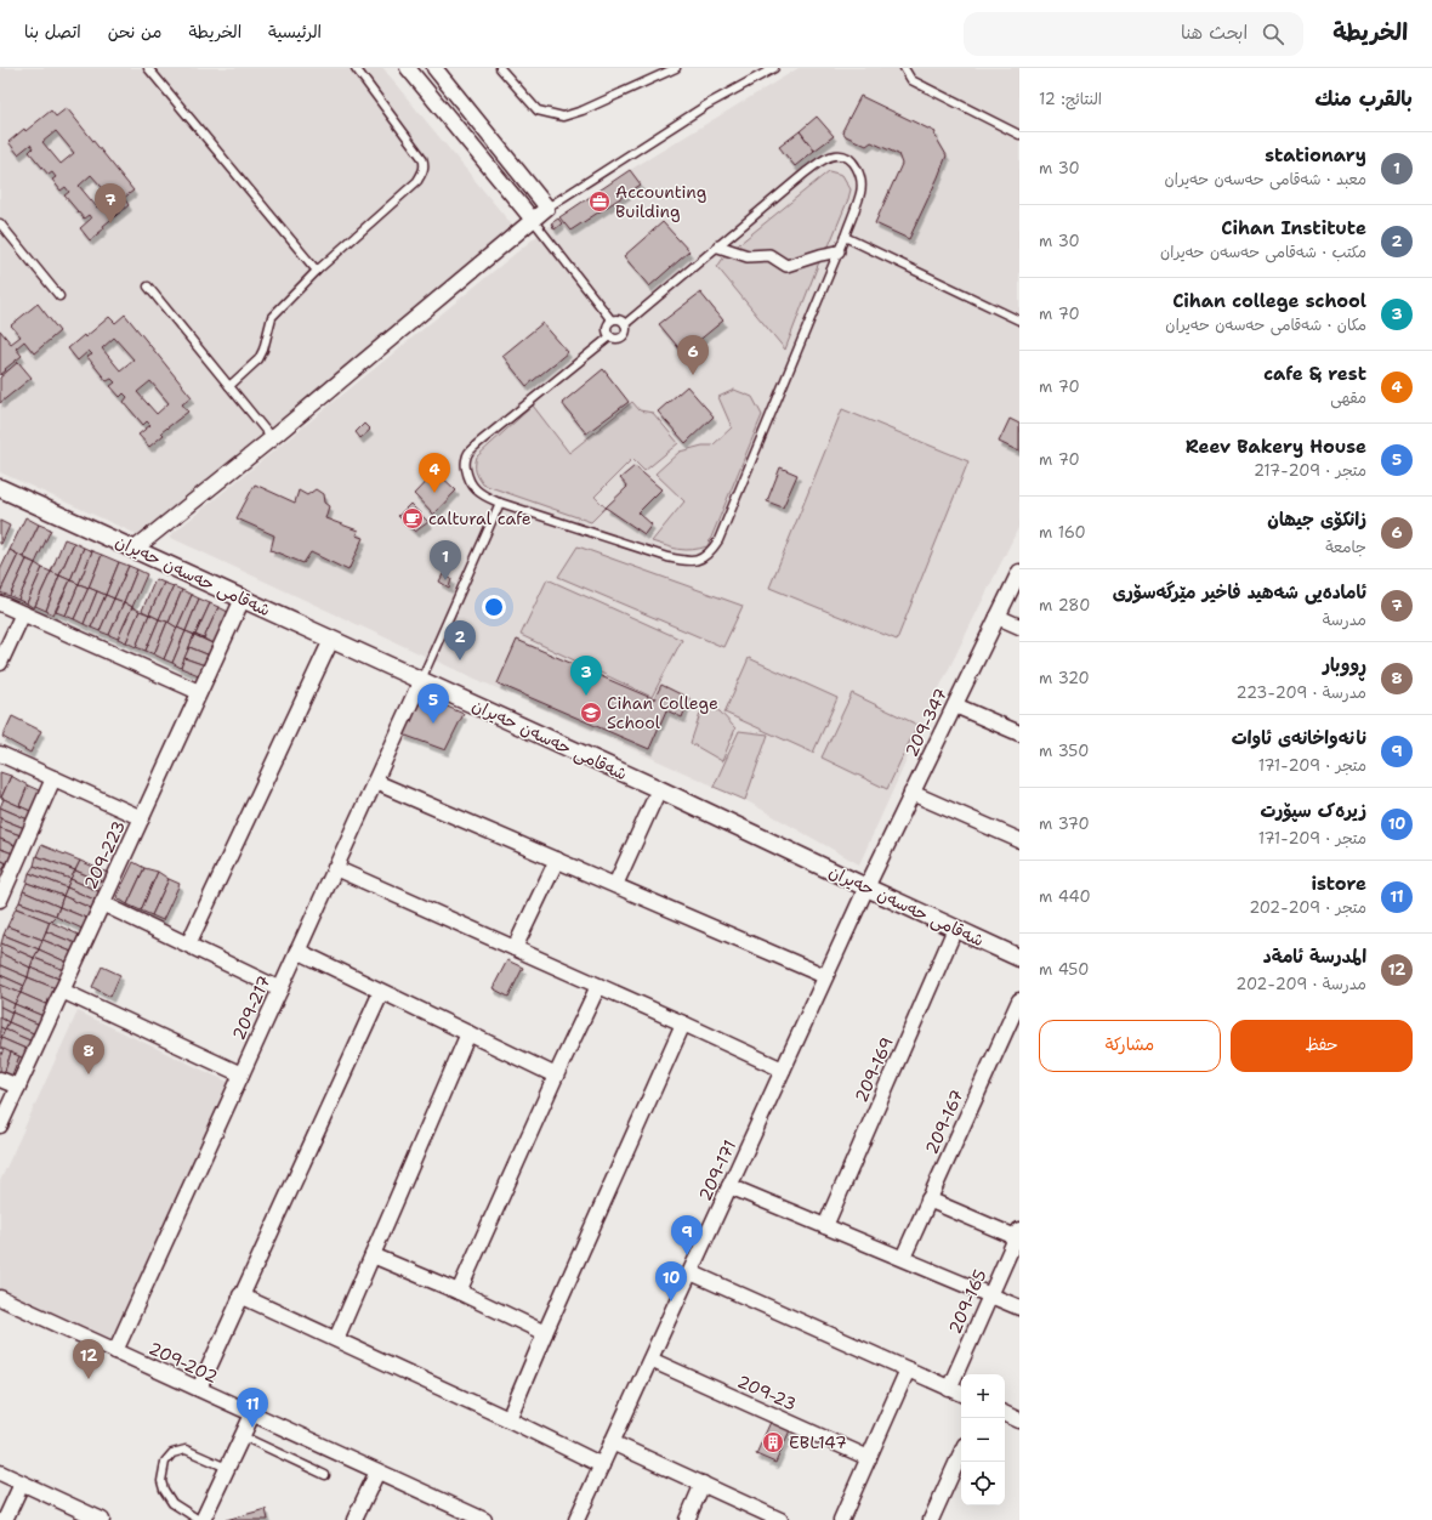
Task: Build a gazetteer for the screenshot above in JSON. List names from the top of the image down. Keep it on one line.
{"streets":{"street":["شەقامی حەسەن حەیران","209-347","209-223","209-217","209-169","209-167","209-171","209-165","209-202","209-23"]},"crossings":[["شەقامی حەسەن حەیران","209-347"],["شەقامی حەسەن حەیران","209-223"],["شەقامی حەسەن حەیران","209-217"],["شەقامی حەسەن حەیران","209-169"],["شەقامی حەسەن حەیران","209-171"],["209-347","209-171"],["209-217","209-202"],["209-171","209-23"]],"places":{"office":["Accounting Building"],"cafe":["caltural cafe"],"school or university":["Cihan College School"],"building":["EBL147"]},"page":{"header":"الخريطة","search":"ابحث هنا","nav":["الرئيسية","الخريطة","من نحن","اتصل بنا"],"heading":["بالقرب منك","النتائج: 12"],"list":[{"mark":"1","name":"stationary","note":"معبد · شەقامی حەسەن حەیران","value":"30 m"},{"mark":"2","name":"Cihan Institute","note":"مكتب · شەقامی حەسەن حەیران","value":"30 m"},{"mark":"3","name":"Cihan college school","note":"مكان · شەقامی حەسەن حەیران","value":"70 m"},{"mark":"4","name":"cafe & rest","note":"مقهى","value":"70 m"},{"mark":"5","name":"Reev Bakery House","note":"متجر · 209-217","value":"70 m"},{"mark":"6","name":"زانکۆی جیھان","note":"جامعة","value":"160 m"},{"mark":"7","name":"ئامادەیی شەهید فاخیر مێرگەسۆری","note":"مدرسة","value":"280 m"},{"mark":"8","name":"ڕووبار","note":"مدرسة · 209-223","value":"320 m"},{"mark":"9","name":"نانەواخانەی ئاوات","note":"متجر · 209-171","value":"350 m"},{"mark":"10","name":"زیرەک سپۆرت","note":"متجر · 209-171","value":"370 m"},{"mark":"11","name":"istore","note":"متجر · 209-202","value":"440 m"},{"mark":"12","name":"المدرسة ئامةد","note":"مدرسة · 209-202","value":"450 m"}],"pins":["7","6","4","1","2","3","5","8","9","10","12","11"],"buttons":["حفظ","مشاركة"],"map_buttons":["+","−"]}}
